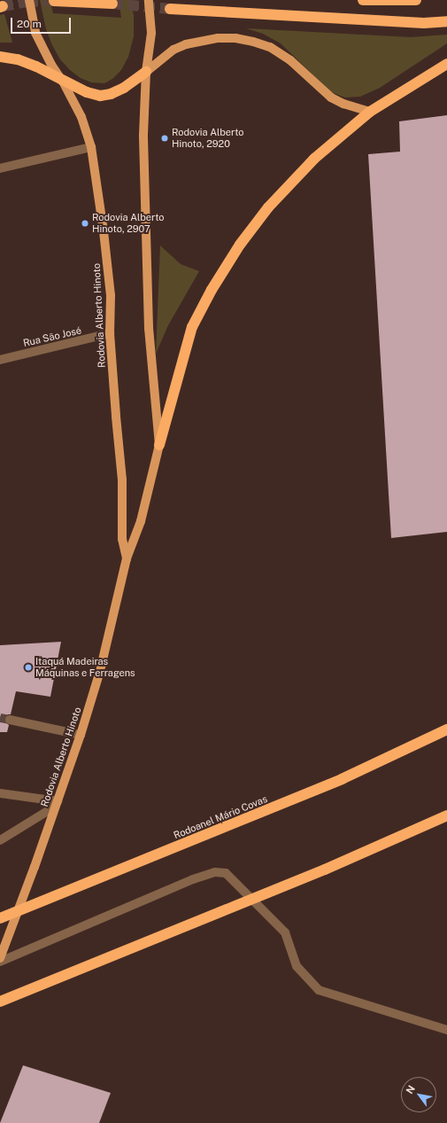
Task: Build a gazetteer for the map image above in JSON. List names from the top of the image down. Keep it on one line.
{"streets":{"highway":["Rodoanel Mário Covas"],"main road":["Rodovia Alberto Hinoto"],"street":["Rua São José"]},"crossings":[["Rodovia Alberto Hinoto","Rua São José"]],"places":["Rodovia Alberto Hinoto, 2920","Rodovia Alberto Hinoto, 2907","Itaquá Madeiras Máquinas e Ferragens"],"scale_bar":"20 m","north":"top left"}
